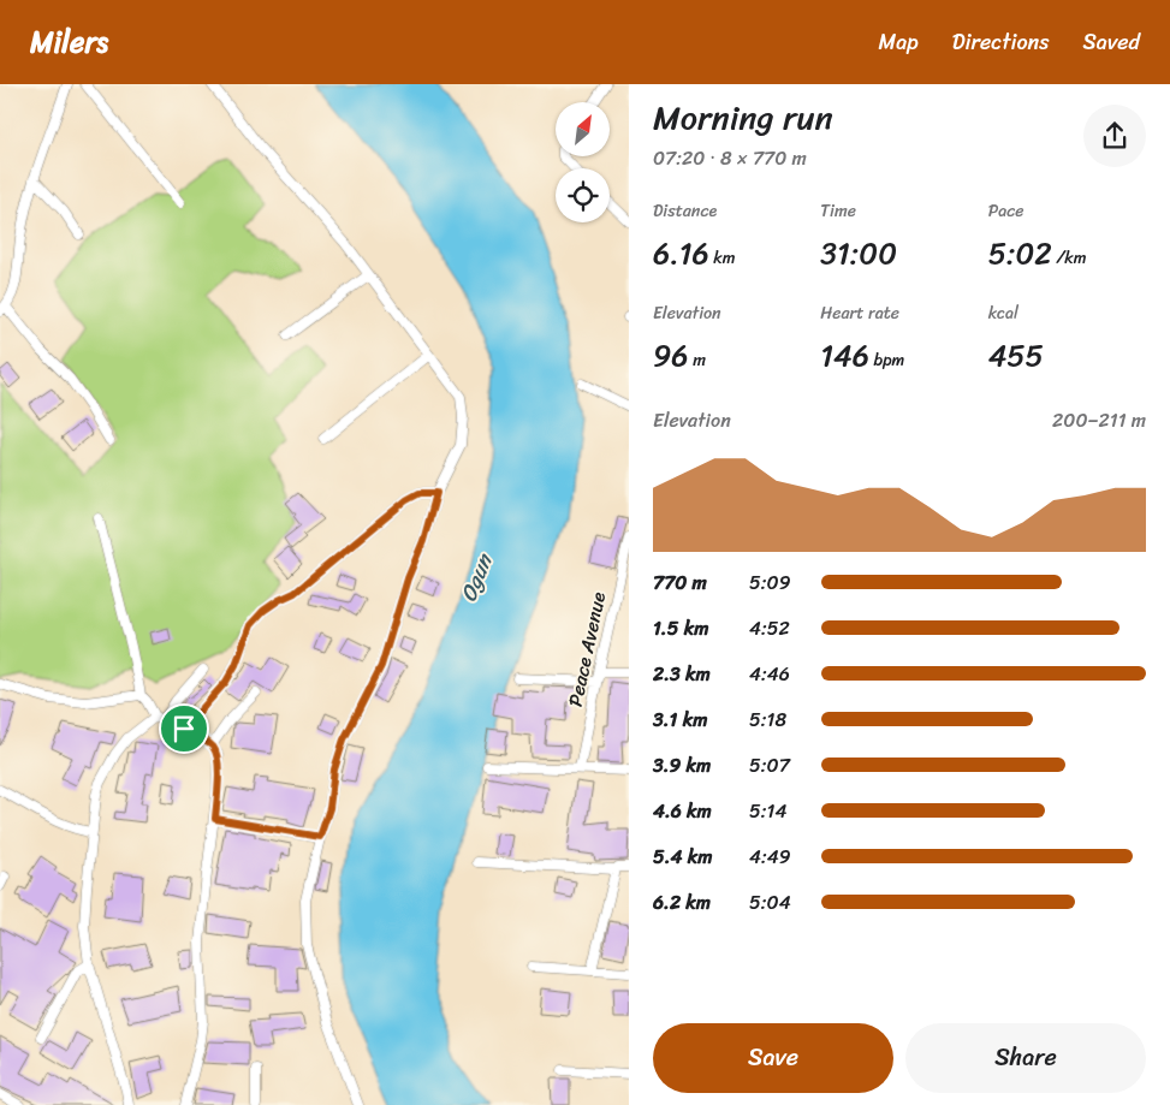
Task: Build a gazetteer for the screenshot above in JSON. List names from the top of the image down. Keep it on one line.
{"streets":{"street":["Peace Avenue"]},"water":["Ogun"],"north":"top right","page":{"header":"Milers","nav":["Map","Directions","Saved"],"heading":["Morning run","07:20 · 8 × 770 m"],"stats":[["Distance","6.16 km"],["Time","31:00"],["Pace","5:02 /km"],["Elevation","96 m"],["Heart rate","146 bpm"],["kcal","455"]],"chart":["Elevation","200–211 m"],"list":[{"name":"770 m","note":"5:09"},{"name":"1.5 km","note":"4:52"},{"name":"2.3 km","note":"4:46"},{"name":"3.1 km","note":"5:18"},{"name":"3.9 km","note":"5:07"},{"name":"4.6 km","note":"5:14"},{"name":"5.4 km","note":"4:49"},{"name":"6.2 km","note":"5:04"}],"buttons":["Save","Share"]}}
